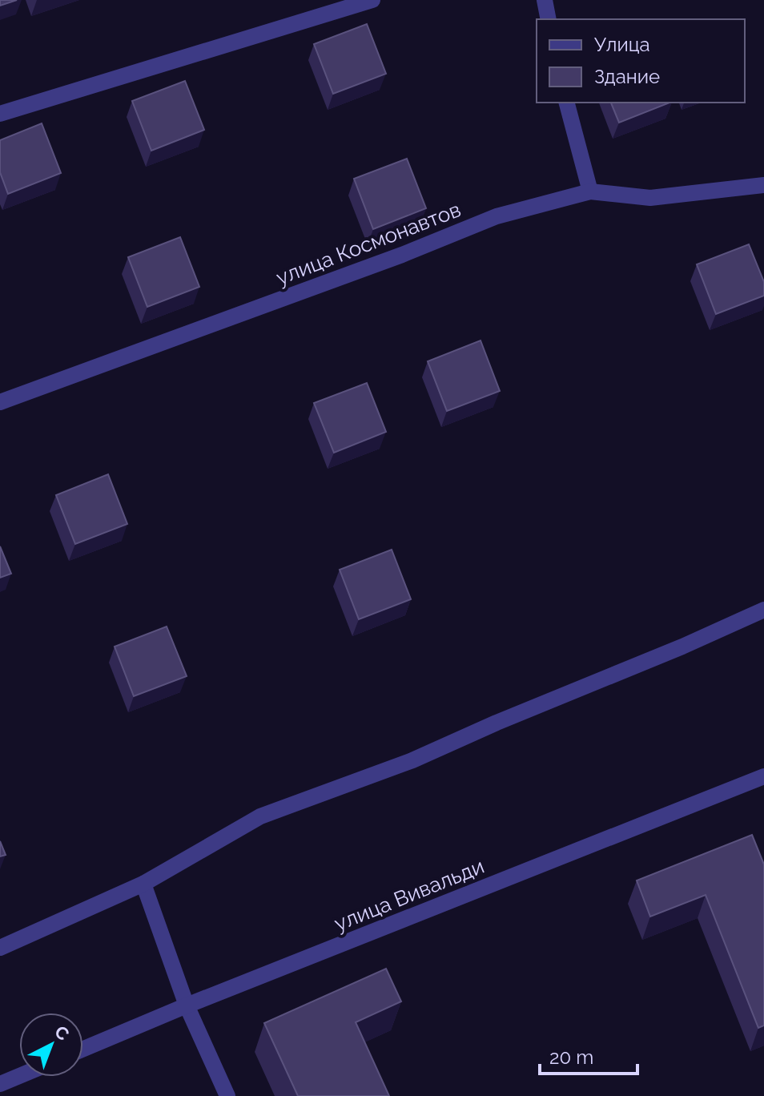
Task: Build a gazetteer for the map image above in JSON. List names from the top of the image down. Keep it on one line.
{"streets":{"street":["улица Космонавтов","улица Вивальди"]},"legend":["Улица","Здание"],"scale_bar":"20 m","north":"top right"}
